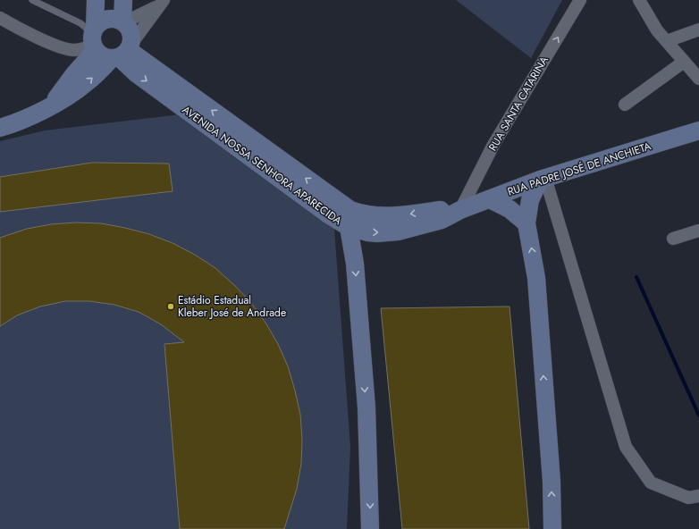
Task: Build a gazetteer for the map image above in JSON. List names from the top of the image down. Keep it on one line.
{"streets":{"street":["RUA SANTA CATARINA","AVENIDA NOSSA SENHORA APARECIDA","RUA PADRE JOSÉ DE ANCHIETA"]},"crossings":[["RUA SANTA CATARINA","AVENIDA NOSSA SENHORA APARECIDA"],["RUA SANTA CATARINA","RUA PADRE JOSÉ DE ANCHIETA"],["AVENIDA NOSSA SENHORA APARECIDA","RUA PADRE JOSÉ DE ANCHIETA"]],"places":["Estádio Estadual Kleber José de Andrade"]}
